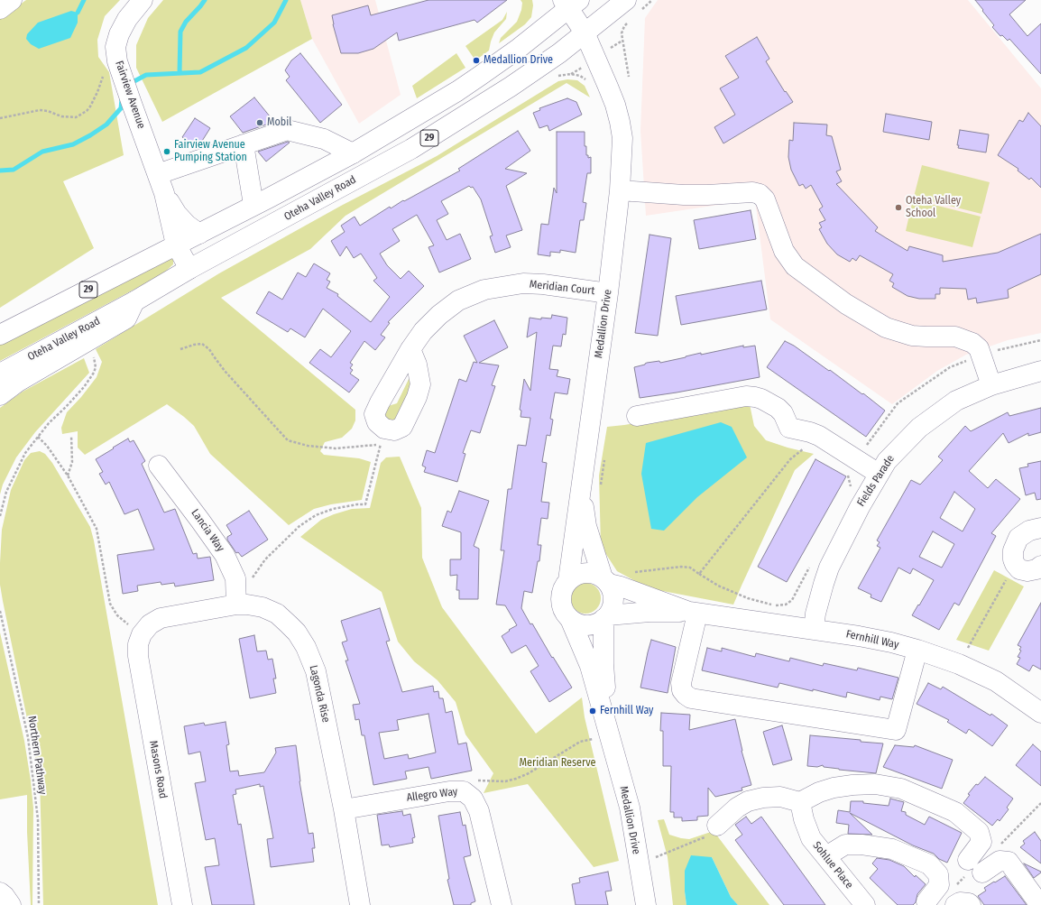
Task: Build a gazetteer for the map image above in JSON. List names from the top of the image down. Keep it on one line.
{"streets":{"main road":["Fairview Avenue","29","Oteha Valley Road","Meridian Court","Medallion Drive","Fields Parade","Lancia Way","Fernhill Way","Lagonda Rise","Masons Road","Allegro Way","Sohlue Place"],"path":["Northern Pathway"]},"crossings":[["Fairview Avenue","29"],["Fairview Avenue","Oteha Valley Road"],["29","Medallion Drive"],["Oteha Valley Road","Medallion Drive"],["Meridian Court","Medallion Drive"],["Medallion Drive","Fernhill Way"],["Fields Parade","Fernhill Way"],["Lancia Way","Lagonda Rise"],["Lagonda Rise","Masons Road"],["Lagonda Rise","Allegro Way"]],"parks":["Meridian Reserve"],"places":["Medallion Drive","Mobil","Fairview Avenue Pumping Station","Oteha Valley School","Fernhill Way"]}
